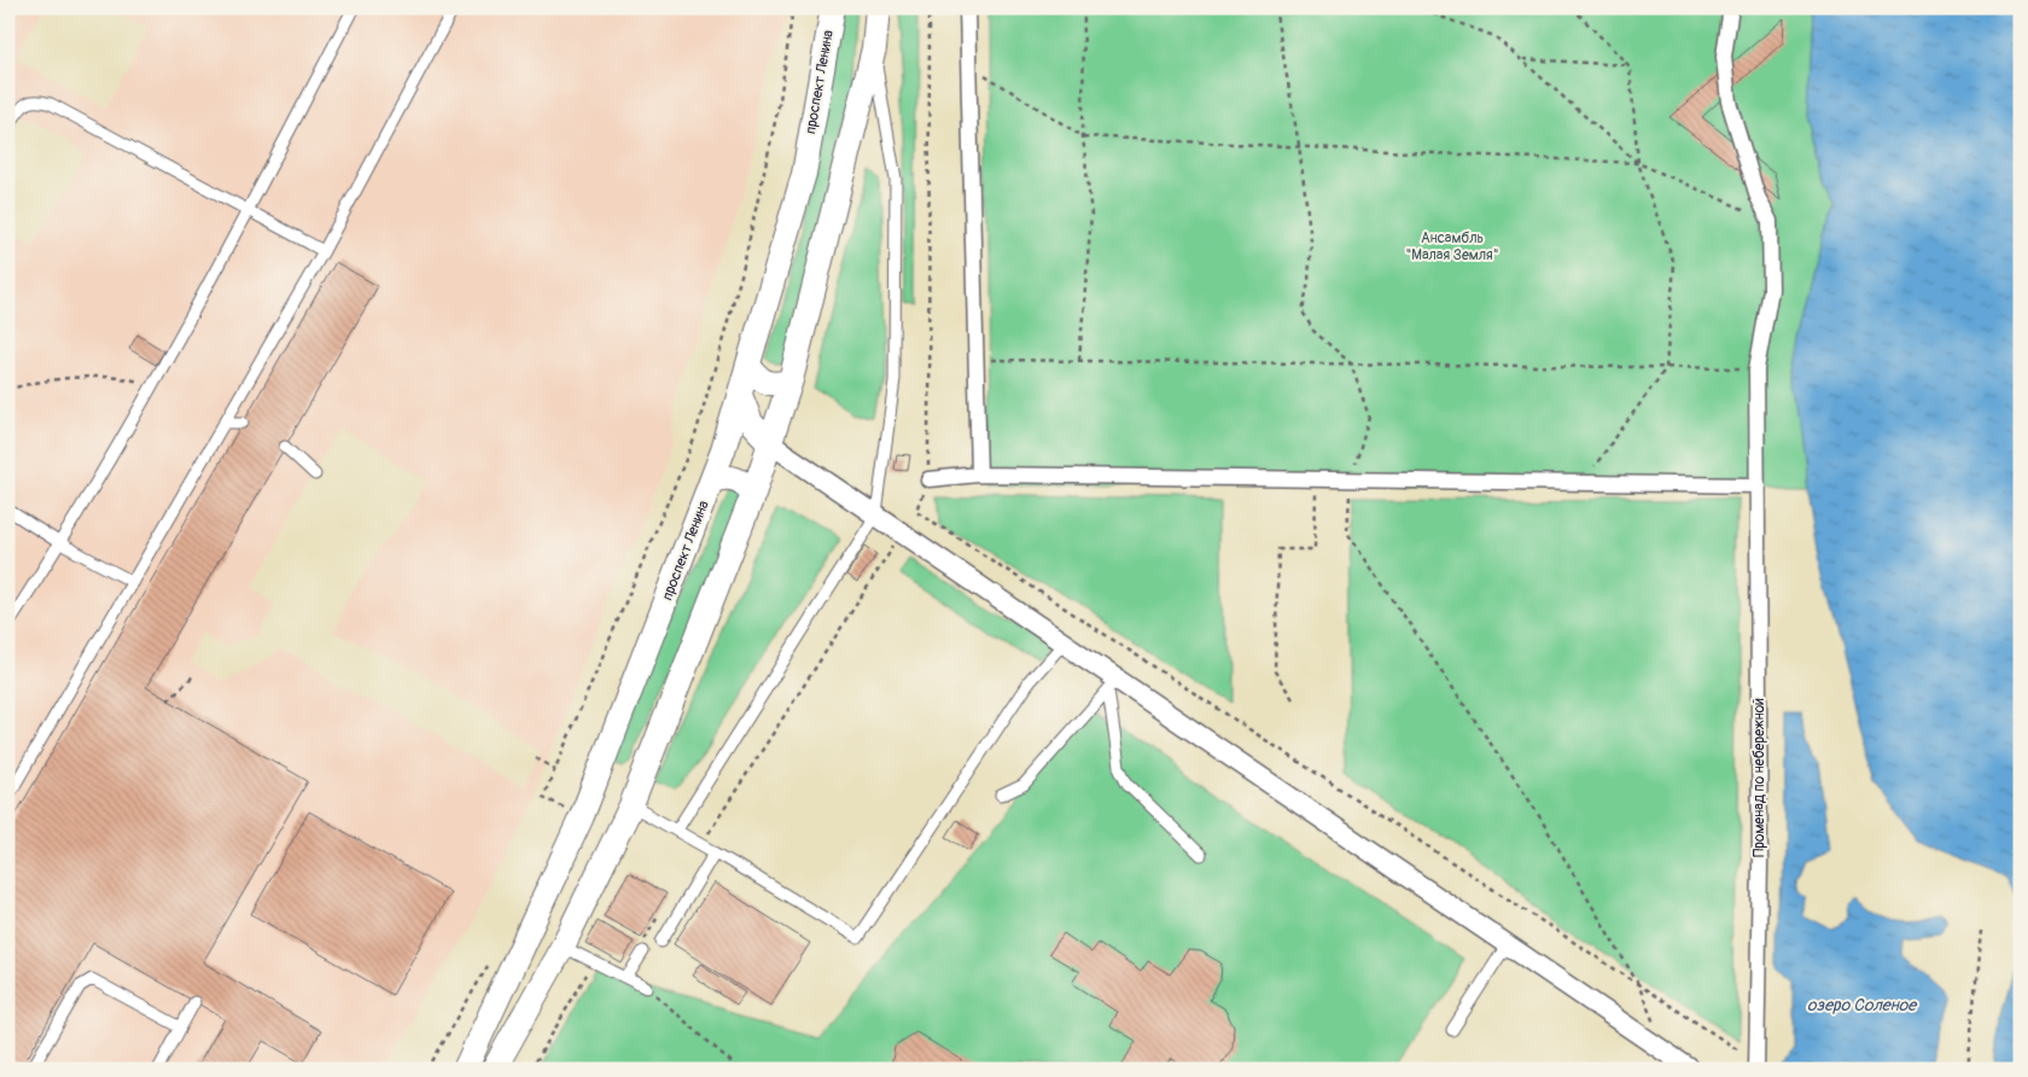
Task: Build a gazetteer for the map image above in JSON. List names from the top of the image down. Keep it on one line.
{"streets":{"street":["проспект Ленина","Променад по небережной"]},"water":["озеро Соленое"],"parks":["Ансамбль \"Малая Земля\""]}
